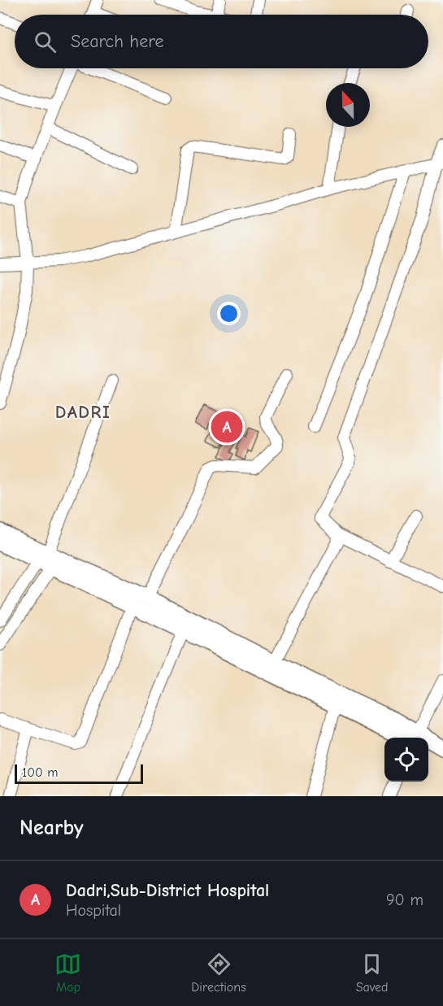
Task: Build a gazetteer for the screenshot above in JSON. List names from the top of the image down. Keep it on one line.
{"districts":["DADRI"],"scale_bar":"100 m","north":"top","page":{"search":"Search here","pins":"A","scale":"100 m","heading":"Nearby","list":[{"mark":"A","name":"Dadri,Sub-District Hospital","note":"Hospital","value":"90 m"}],"nav":["Map","Directions","Saved"]}}
